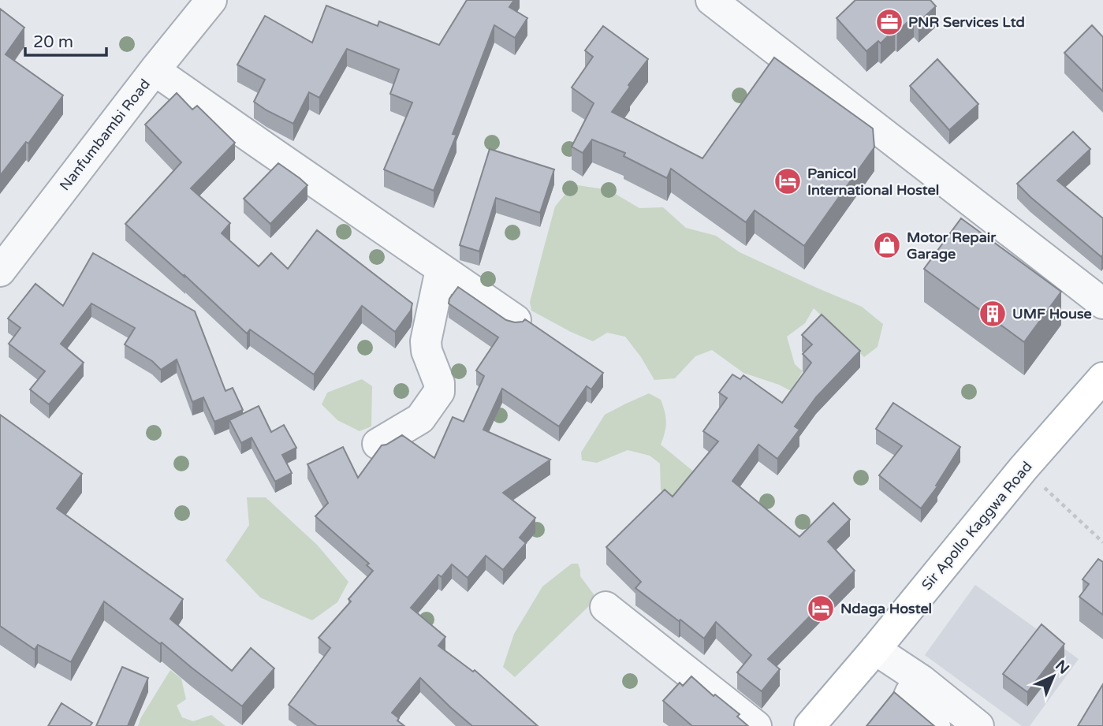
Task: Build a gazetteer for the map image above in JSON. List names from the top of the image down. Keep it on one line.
{"streets":{"main road":["Sir Apollo Kaggwa Road"],"street":["Nanfumbambi Road"]},"places":{"office":["PNR Services Ltd"],"hotel":["Panicol International Hostel","Ndaga Hostel"],"shop":["Motor Repair Garage"],"building":["UMF House"]},"scale_bar":"20 m","north":"top right"}
